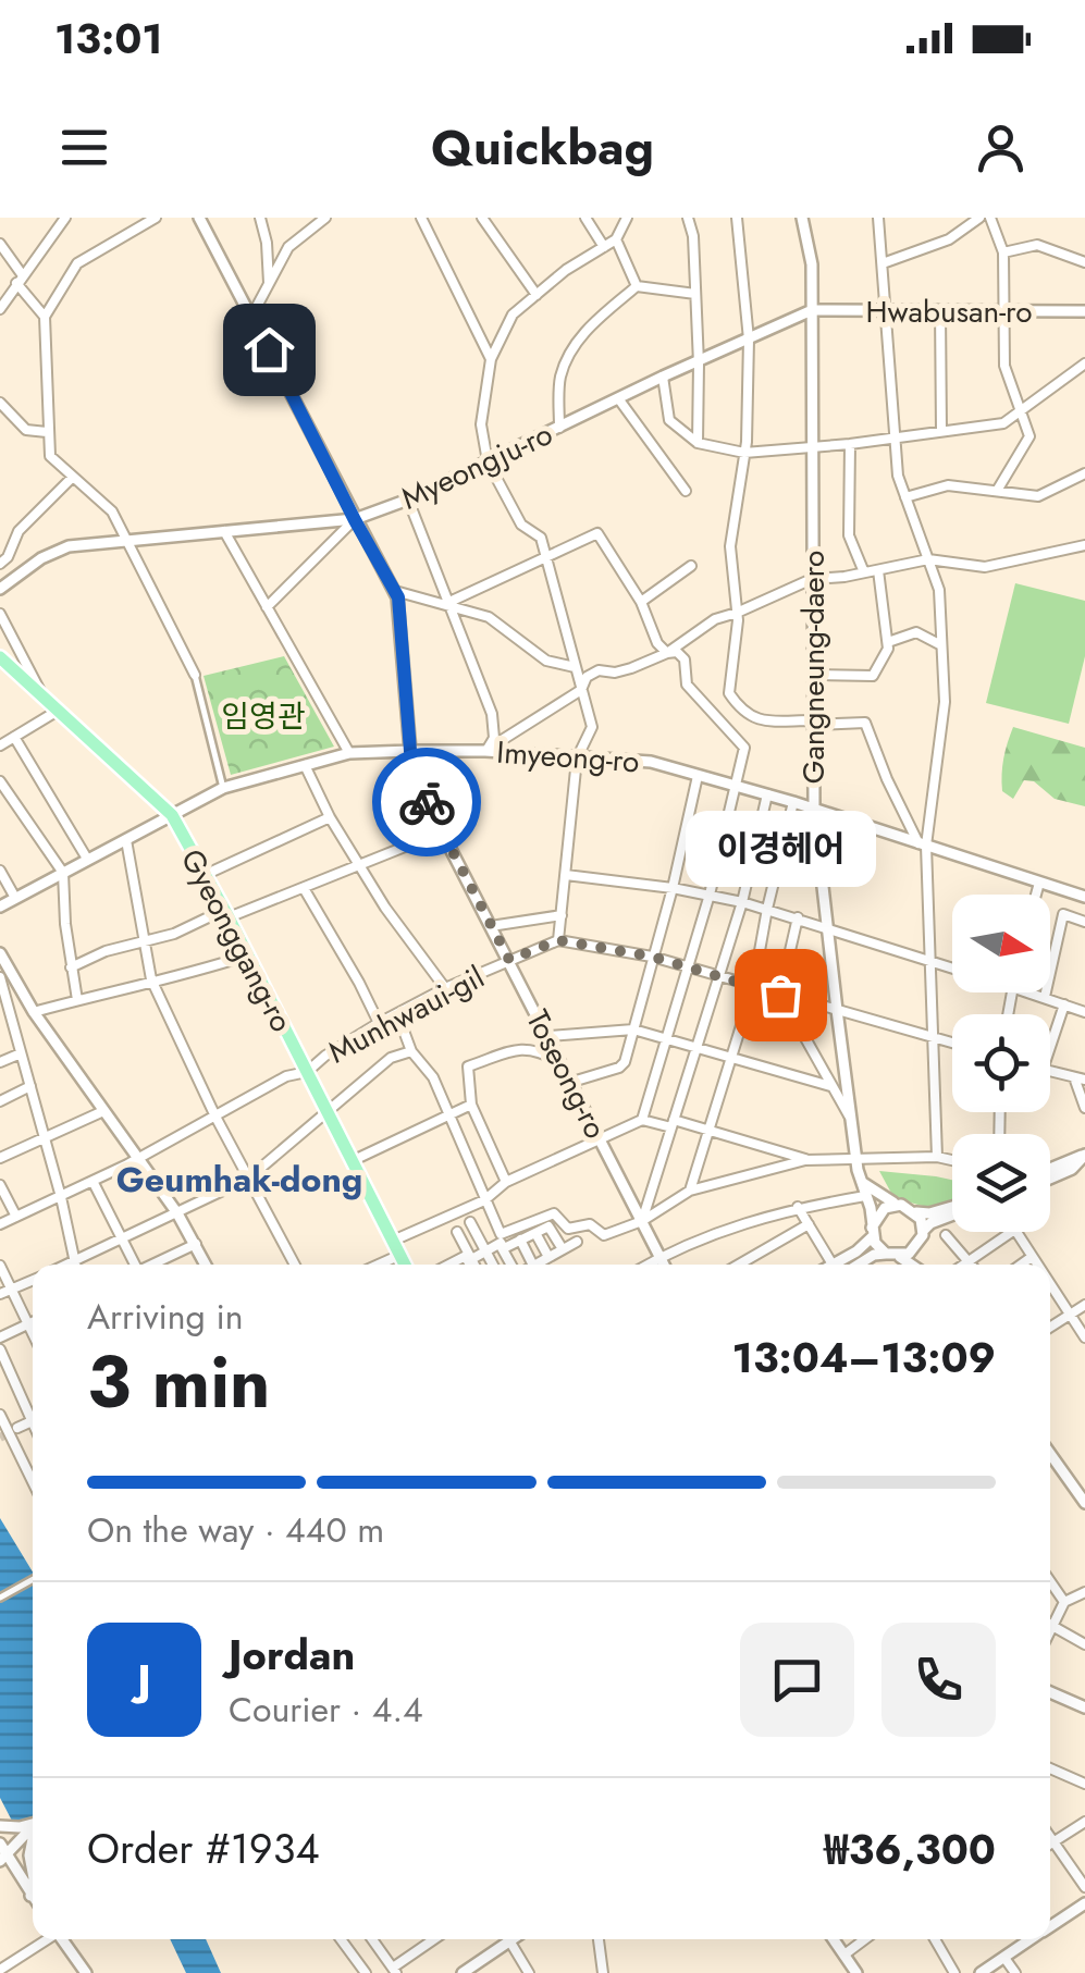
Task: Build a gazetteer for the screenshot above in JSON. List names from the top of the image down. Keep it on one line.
{"streets":{"main road":["Gyeonggang-ro"],"street":["Hwabusan-ro","Myeongju-ro","Gangneung-daero","Imyeong-ro","Munhwaui-gil","Toseong-ro"]},"crossings":[["Hwabusan-ro","Myeongju-ro"],["Hwabusan-ro","Gangneung-daero"],["Myeongju-ro","Gangneung-daero"],["Myeongju-ro","Toseong-ro"],["Gangneung-daero","Imyeong-ro"],["Imyeong-ro","Gyeonggang-ro"],["Imyeong-ro","Toseong-ro"],["Gyeonggang-ro","Munhwaui-gil"],["Munhwaui-gil","Toseong-ro"]],"districts":["Geumhak-dong"],"parks":["임영관"],"places":["이경헤어"],"north":"right","page":{"status":"13:01","header":"Quickbag","bubble":"이경헤어","heading":["3 min","Arriving in","13:04–13:09"],"panel":["Jordan","Courier · 4.4","Order #1934","₩36,300"],"bar":"On the way · 440 m","round":"J"}}
